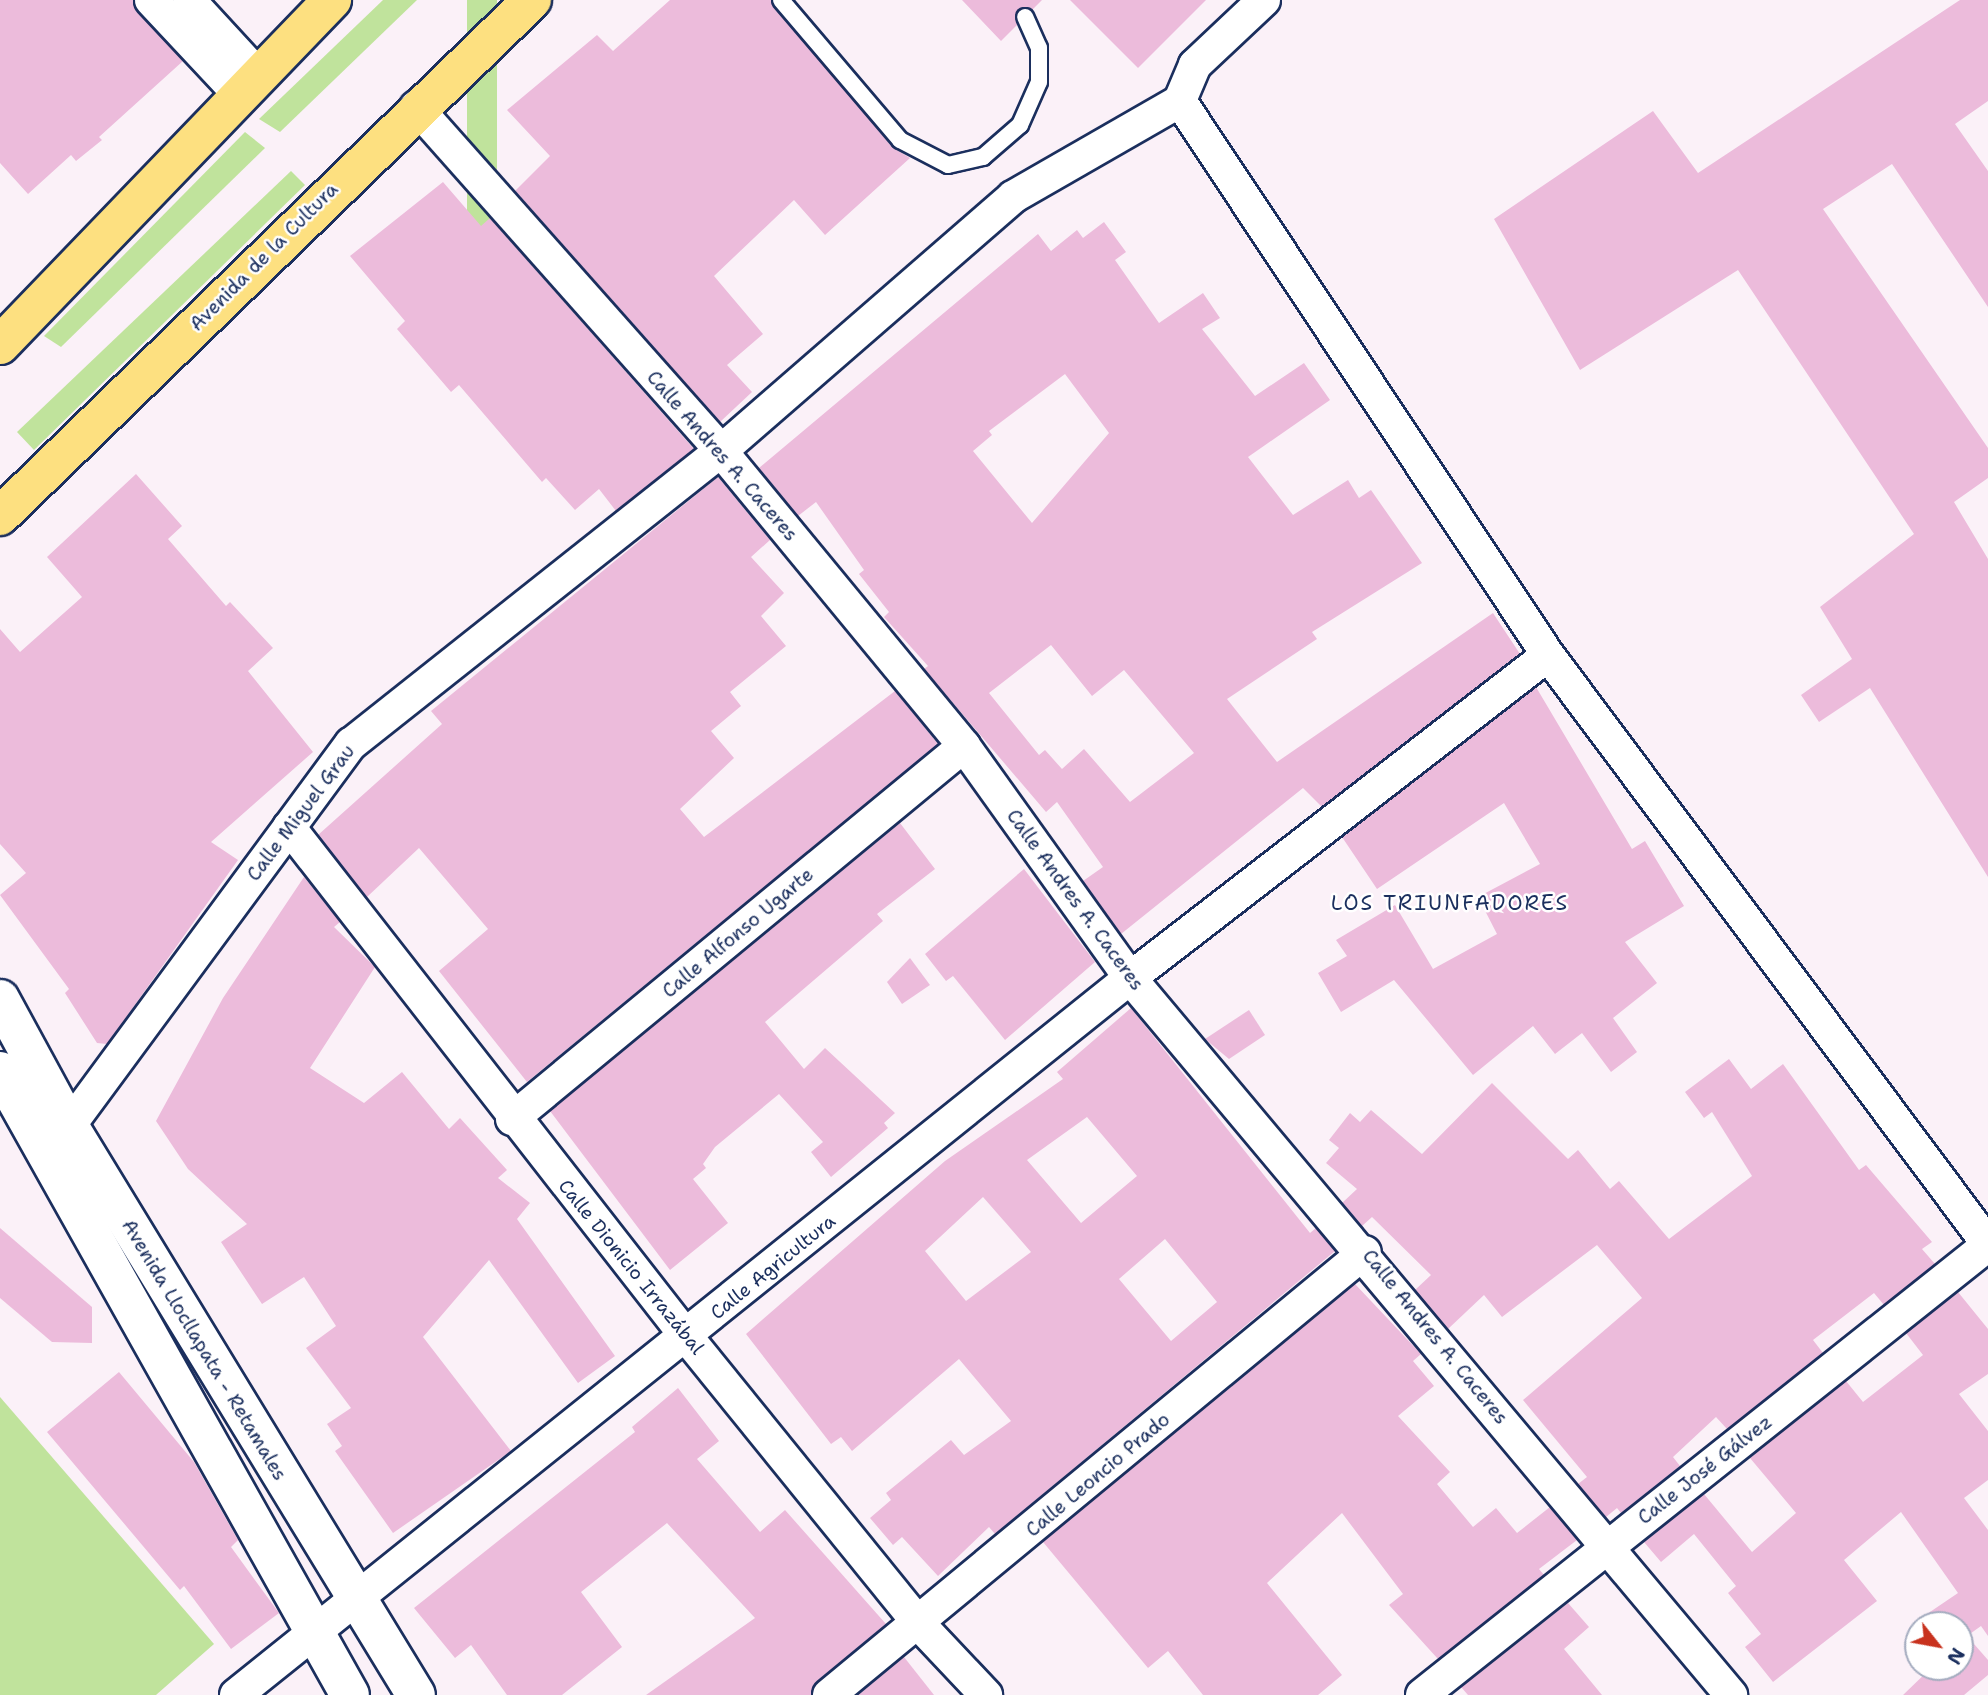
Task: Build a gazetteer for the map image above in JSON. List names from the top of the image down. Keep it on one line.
{"streets":{"highway":["Avenida de la Cultura"],"street":["Calle Andres A. Caceres","Calle Miguel Grau","Calle Alfonso Ugarte","Calle Dionicio Irrazábal","Calle Agricultura","Avenida Llocllapata - Retamales","Calle José Gálvez","Calle Leoncio Prado"]},"crossings":[["Avenida de la Cultura","Calle Andres A. Caceres"],["Calle Andres A. Caceres","Calle Miguel Grau"],["Calle Andres A. Caceres","Calle Alfonso Ugarte"],["Calle Andres A. Caceres","Calle Agricultura"],["Calle Andres A. Caceres","Calle José Gálvez"],["Calle Andres A. Caceres","Calle Leoncio Prado"],["Calle Miguel Grau","Calle Dionicio Irrazábal"],["Calle Miguel Grau","Avenida Llocllapata - Retamales"],["Calle Alfonso Ugarte","Calle Dionicio Irrazábal"],["Calle Dionicio Irrazábal","Calle Agricultura"],["Calle Dionicio Irrazábal","Calle Leoncio Prado"],["Calle Agricultura","Avenida Llocllapata - Retamales"]],"districts":["LOS TRIUNFADORES"],"north":"bottom right"}
